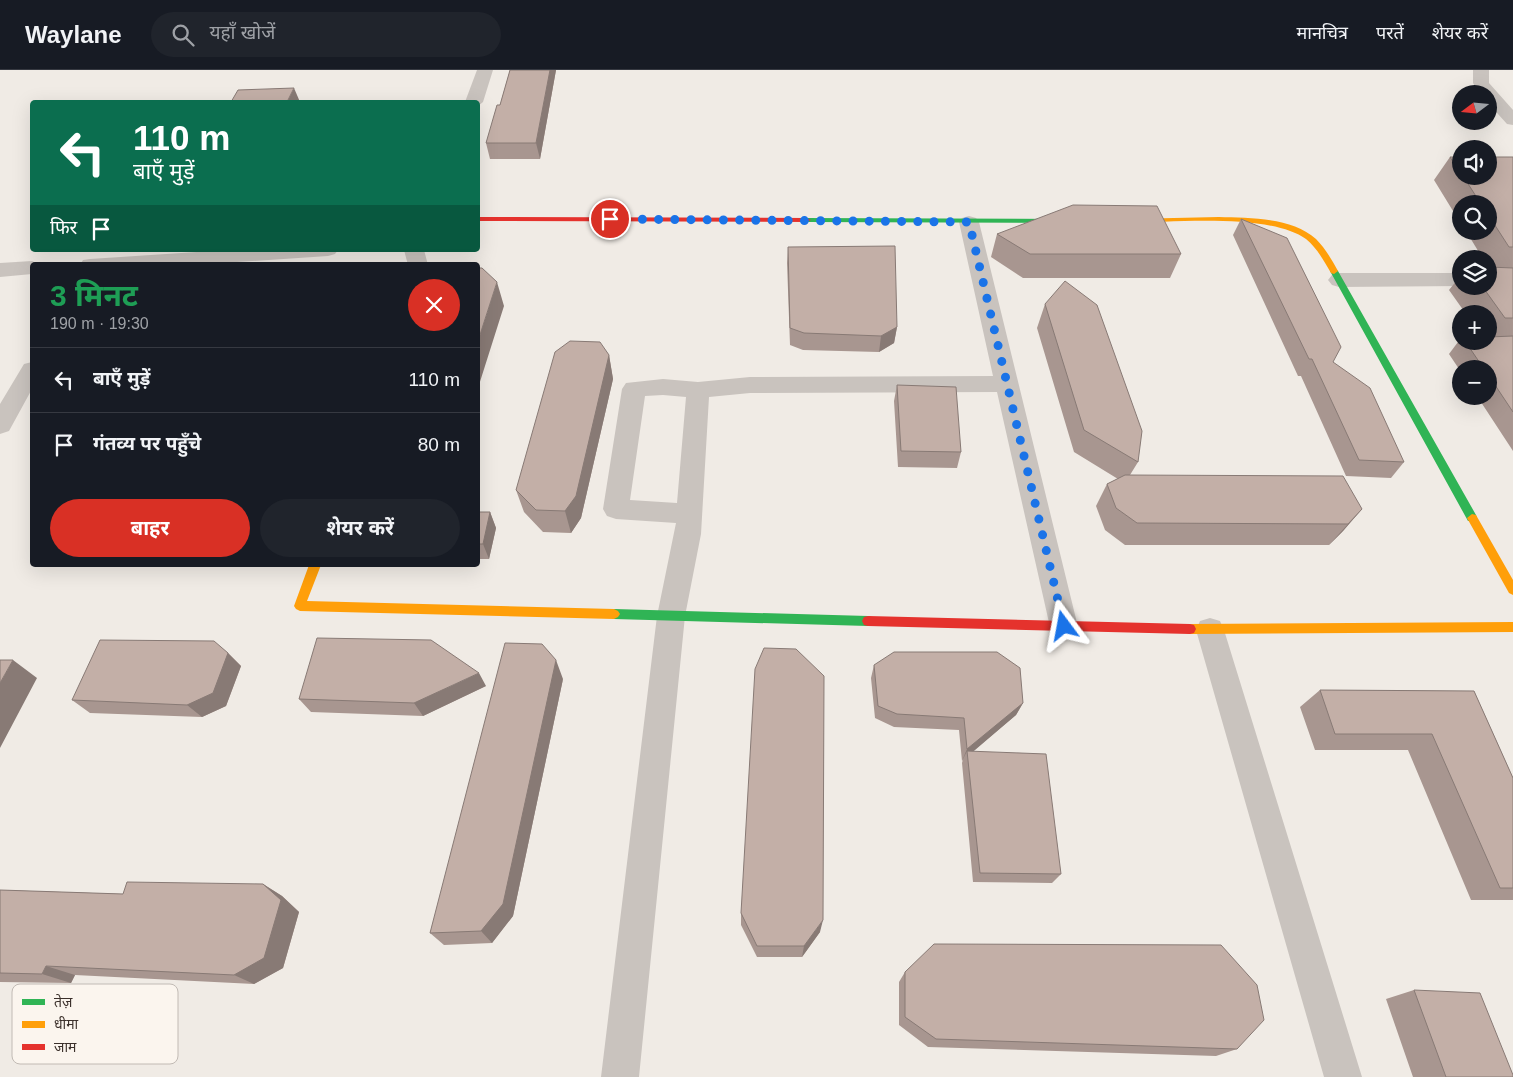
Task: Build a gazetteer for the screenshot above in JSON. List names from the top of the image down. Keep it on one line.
{"legend":["तेज़","धीमा","जाम"],"north":"left","page":{"header":"Waylane","search":"यहाँ खोजें","nav":["मानचित्र","परतें","शेयर करें"],"map_buttons":["+","−"],"turn":["110 m","बाएँ मुड़ें"],"then":"फिर","heading":["3 मिनट","190 m · 19:30"],"list":[{"name":"बाएँ मुड़ें","value":"110 m"},{"name":"गंतव्य पर पहुँचे","value":"80 m"}],"buttons":["बाहर","शेयर करें"]}}
